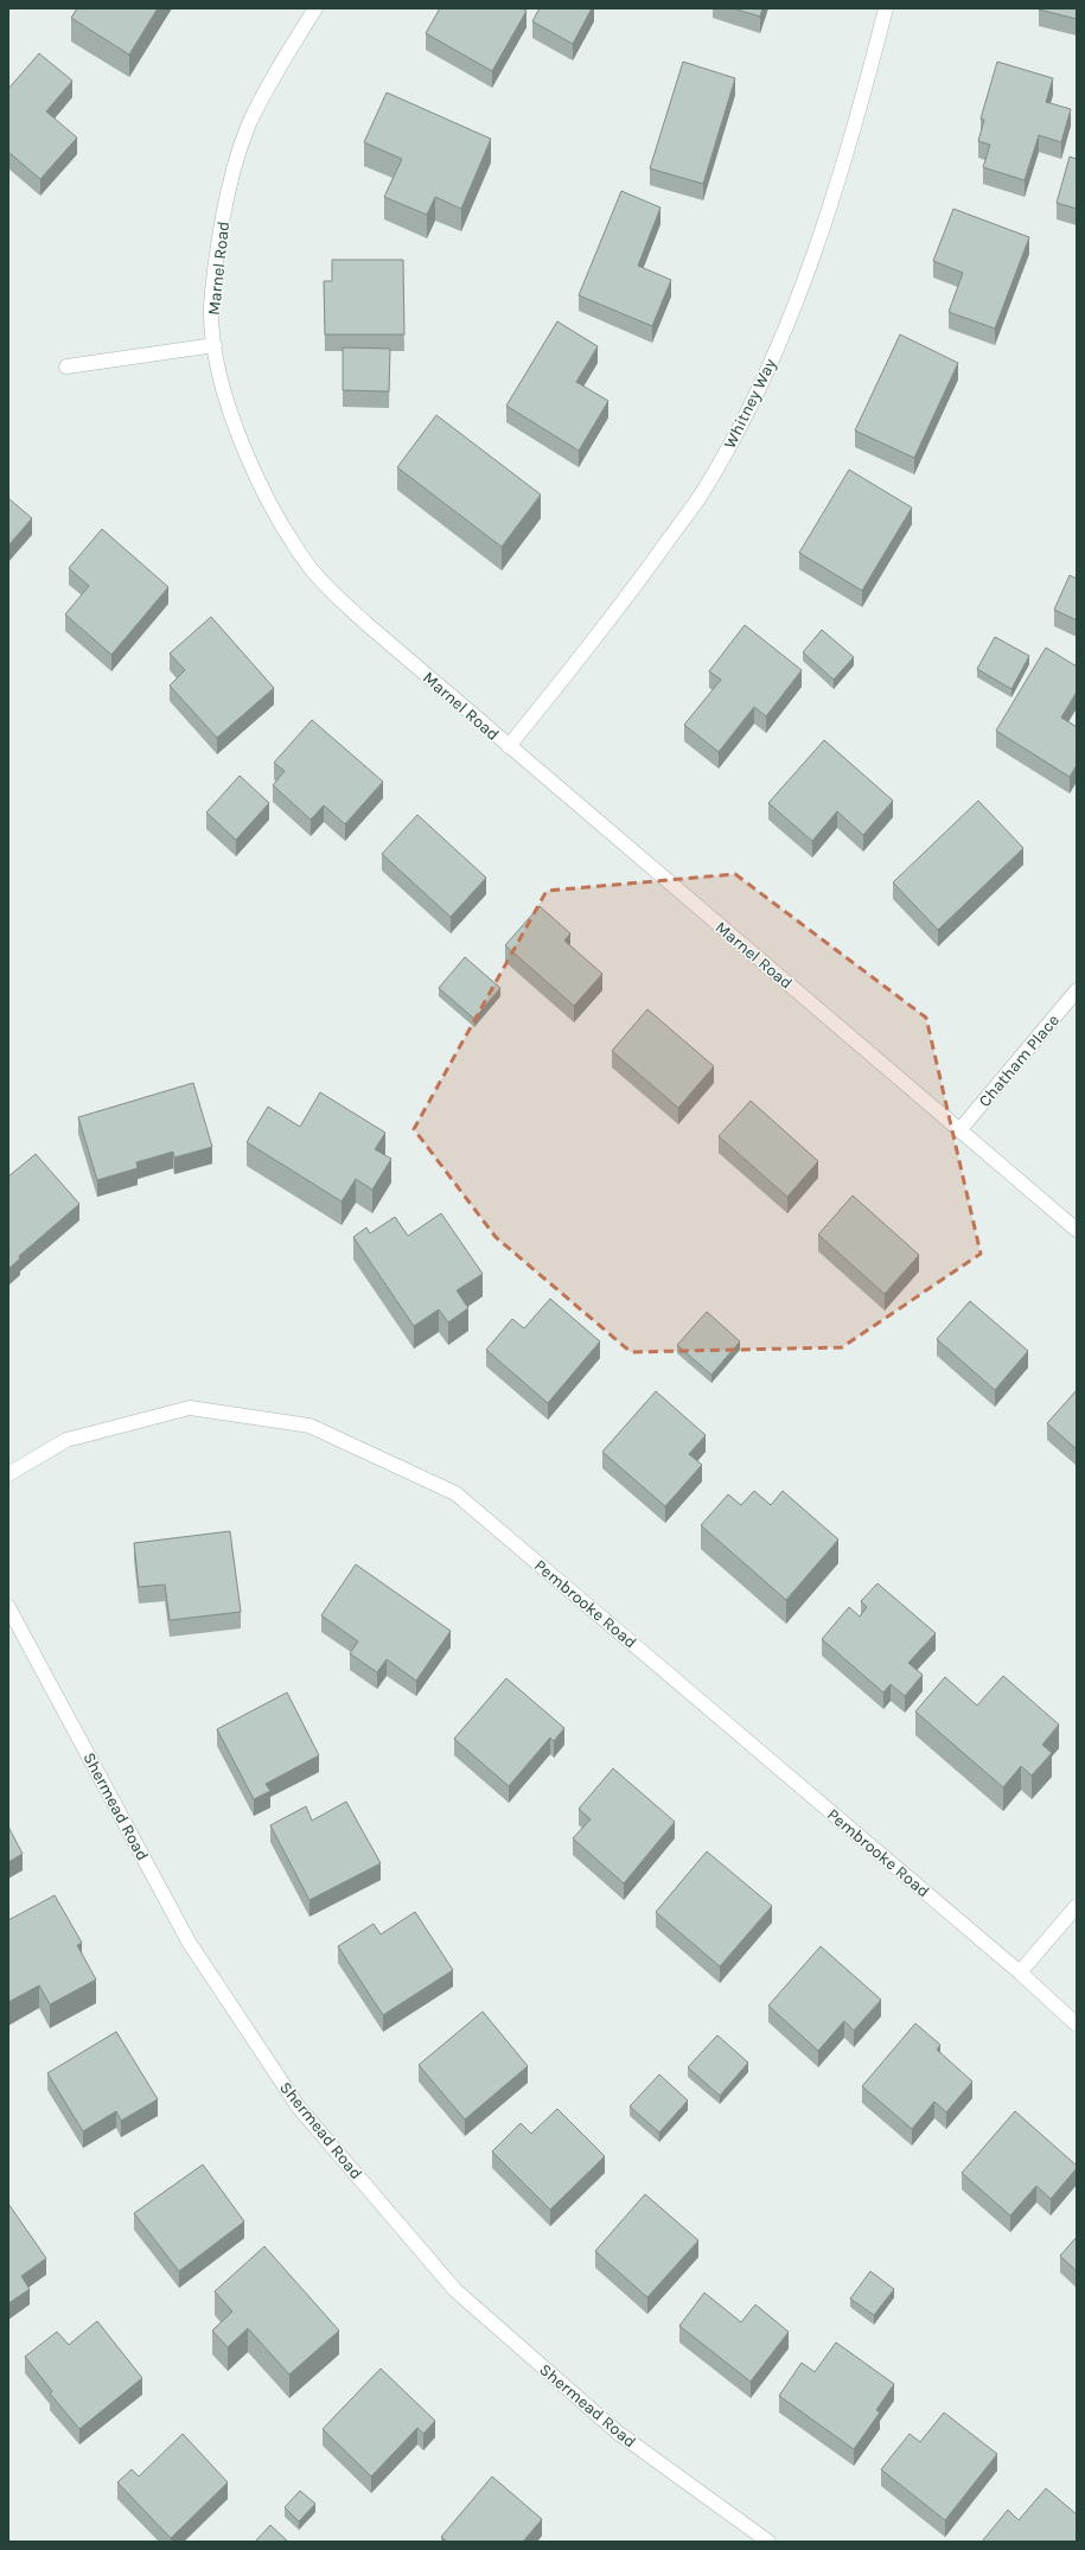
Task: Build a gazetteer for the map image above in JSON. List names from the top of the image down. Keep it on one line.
{"streets":{"street":["Marnel Road","Whitney Way","Chatham Place","Pembrooke Road","Shermead Road"]},"crossings":[["Marnel Road","Whitney Way"],["Marnel Road","Chatham Place"]]}
